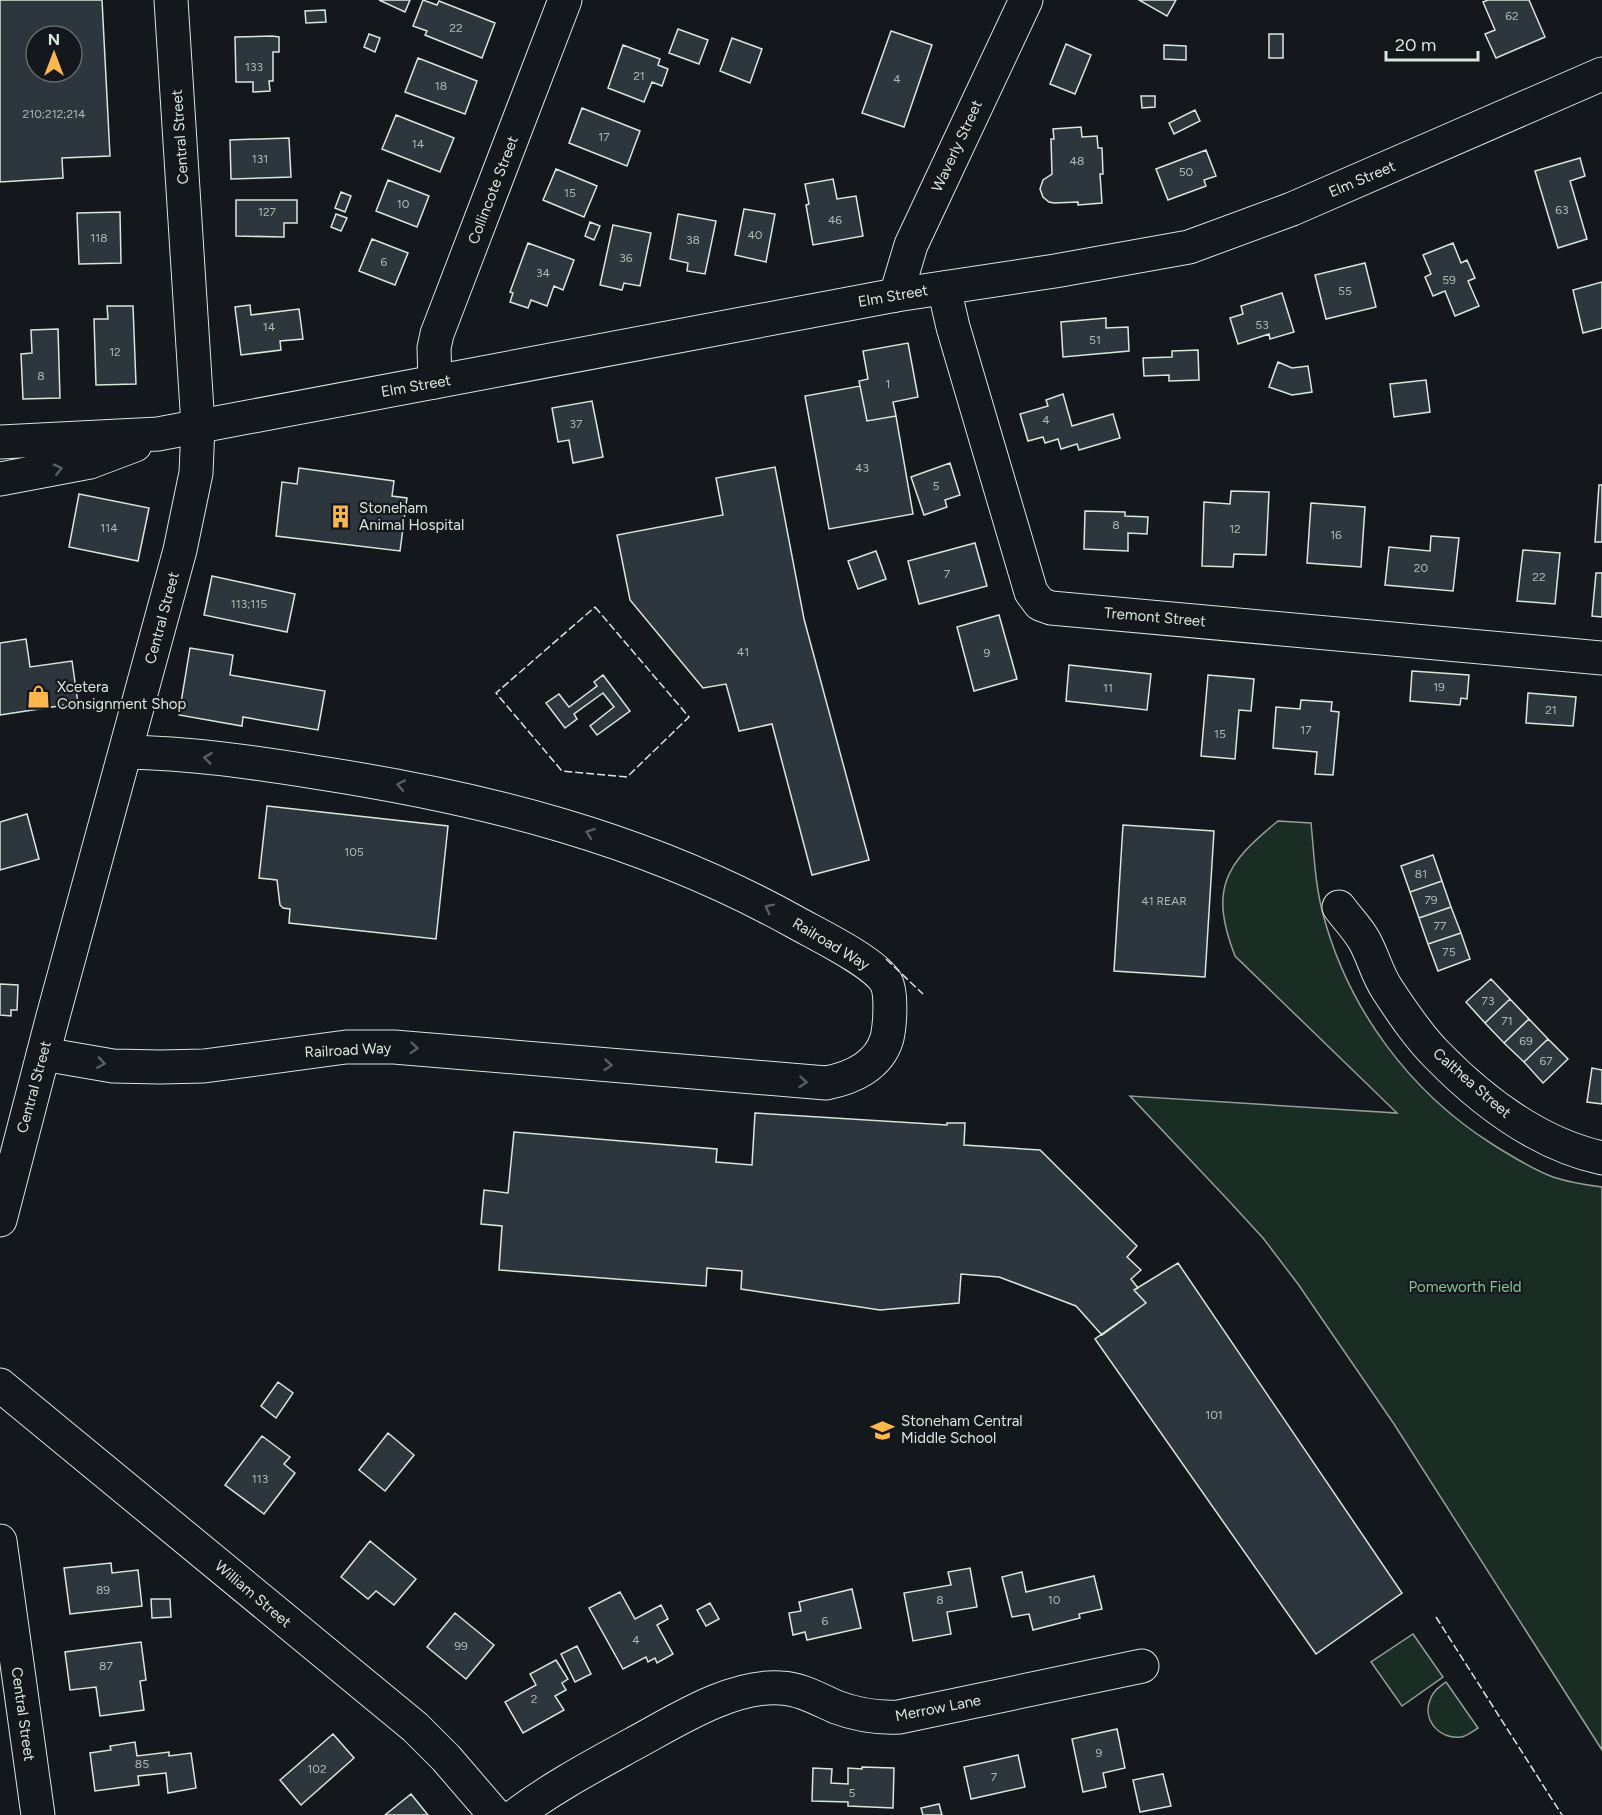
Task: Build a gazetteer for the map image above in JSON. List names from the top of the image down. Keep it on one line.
{"streets":{"street":["Central Street","Waverly Street","Elm Street","Collincote Street","Tremont Street","Railroad Way","Calthea Street","William Street","Merrow Lane"]},"crossings":[["Central Street","Elm Street"],["Central Street","Railroad Way"],["Waverly Street","Elm Street"],["Elm Street","Collincote Street"],["Elm Street","Tremont Street"]],"parks":["Pomeworth Field"],"places":{"building":["Stoneham Animal Hospital"],"shop":["Xcetera Consignment Shop"],"school or university":["Stoneham Central Middle School"]},"house_numbers":["62","22","133","21","4","18","210;212;214","17","14","131","48","50","15","10","63","127","46","40","118","38","36","6","34","59","55","53","14","51","12","8","1","4","37","43","5","8","114","12","16","20","7","22","113;115","41","9","19","11","21","17","15","105","81","79","41 REAR","77","75","73","71","69","67","101","113","89","8","10","6","4","99","87","2","9","85","102","7","5"],"scale_bar":"20 m","north":"top"}
